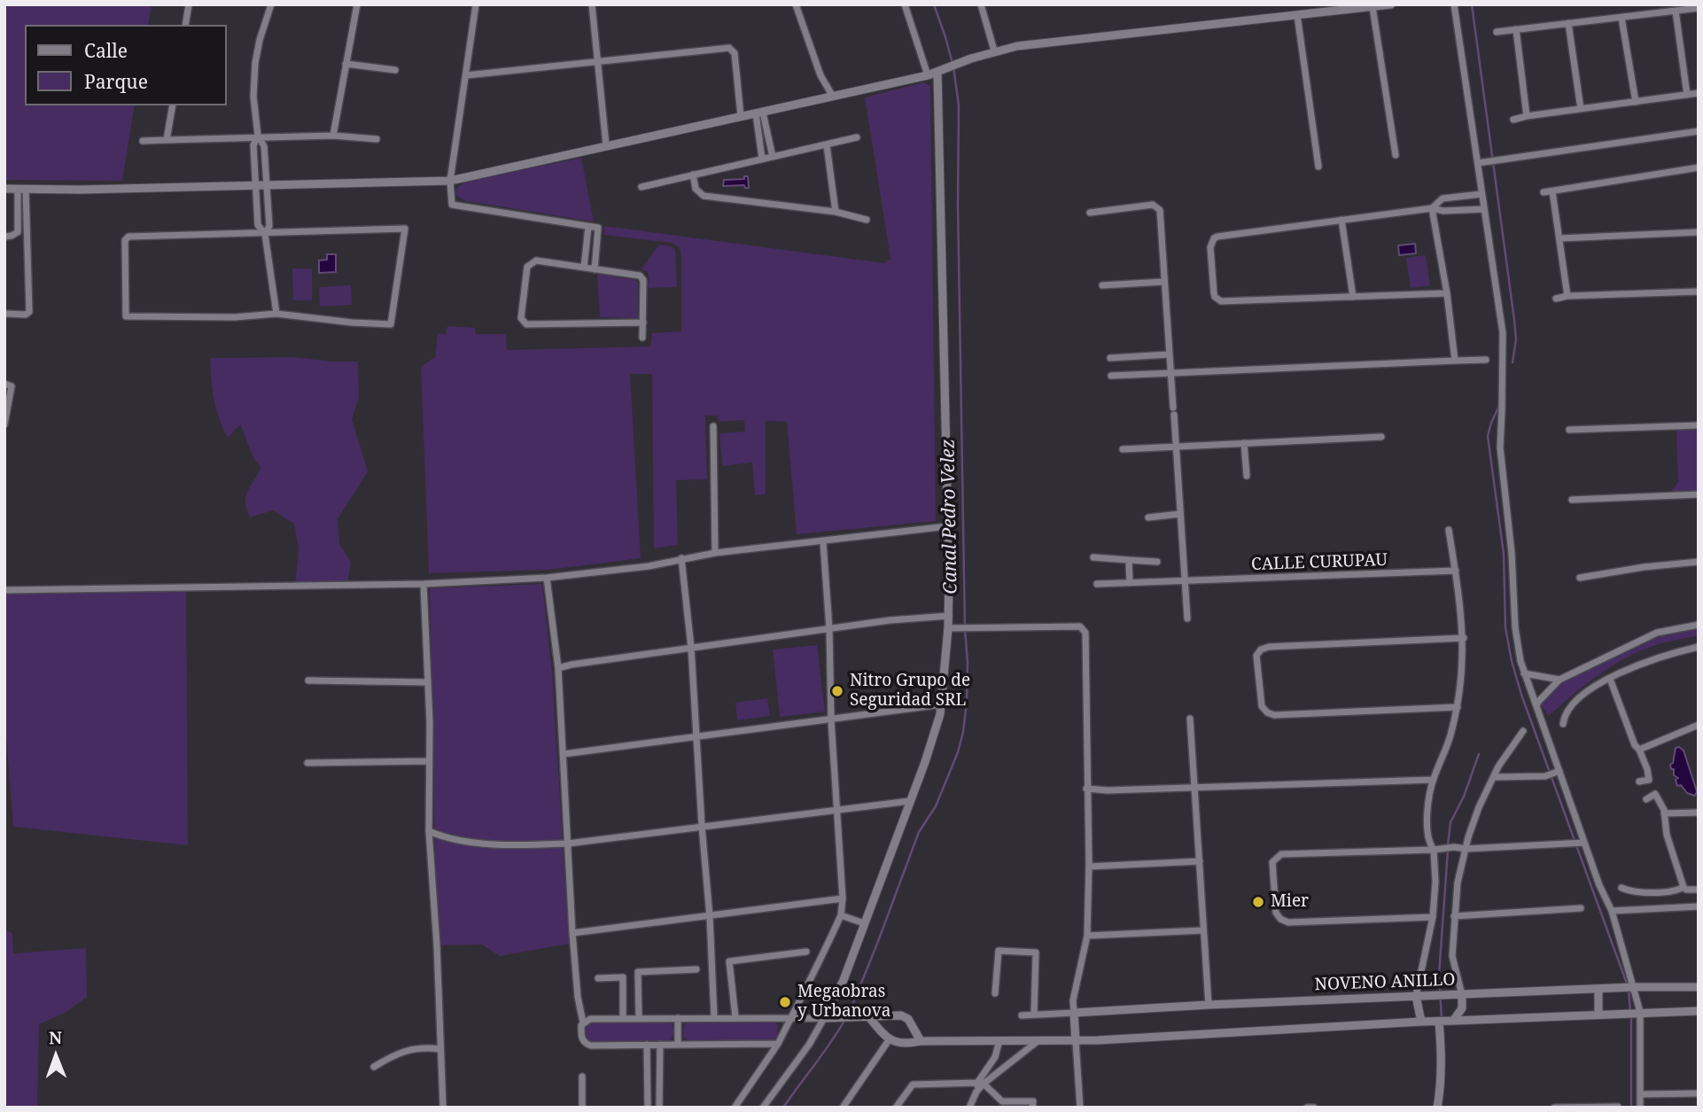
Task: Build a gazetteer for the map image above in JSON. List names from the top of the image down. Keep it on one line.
{"streets":{"street":["CALLE CURUPAU","NOVENO ANILLO"]},"water":["Canal Pedro Velez"],"places":["Nitro Grupo de Seguridad SRL","Mier","Megaobras y Urbanova"],"legend":["Calle","Parque"],"north":"top"}
